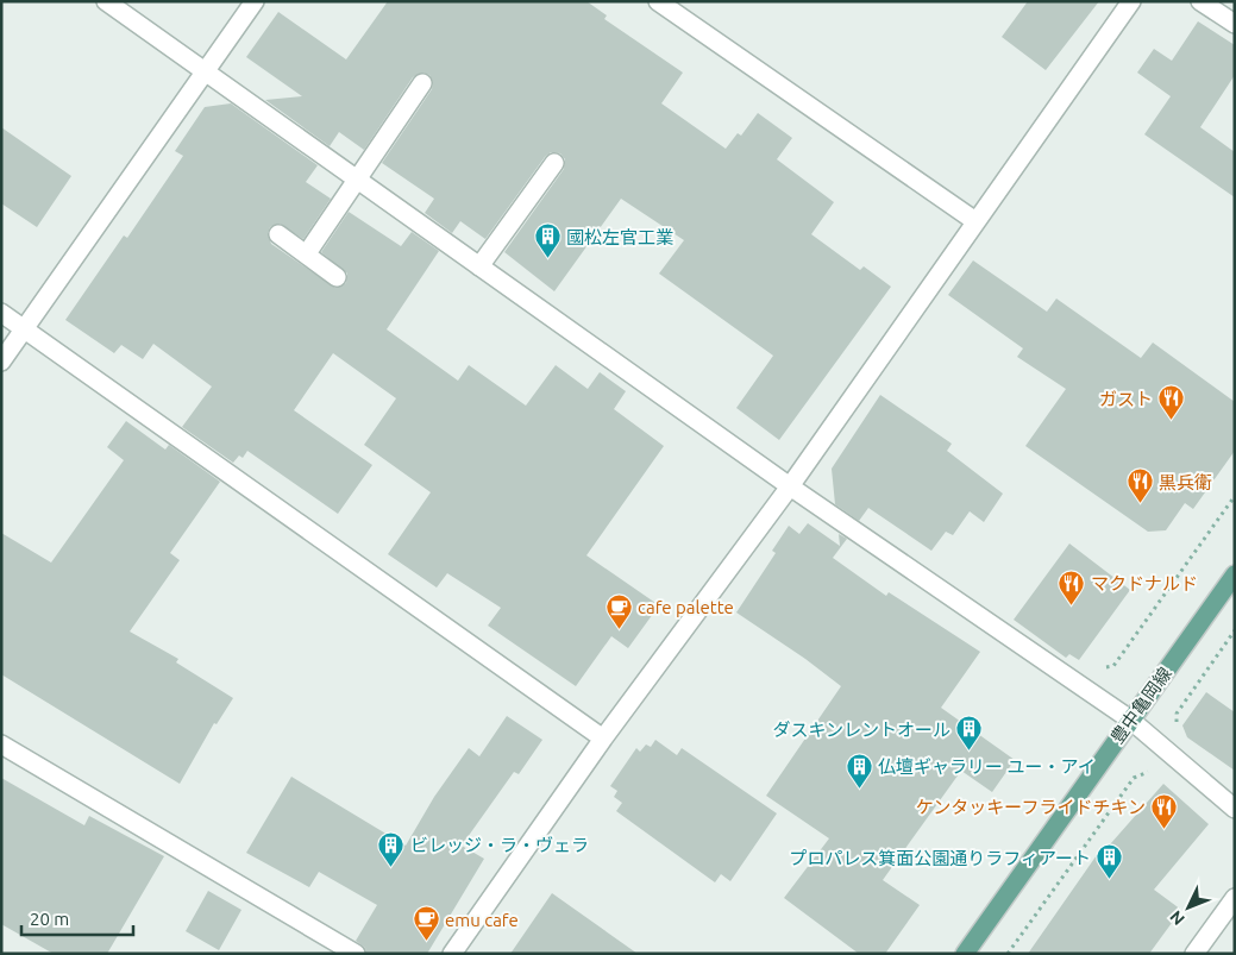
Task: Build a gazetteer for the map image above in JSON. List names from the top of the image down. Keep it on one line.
{"streets":{"main road":["豊中亀岡線"]},"places":{"building":["國松左官工業","ダスキンレントオール","仏壇ギャラリー ユー・アイ","ビレッジ・ラ・ヴェラ","プロパレス箕面公園通りラフィアート"],"restaurant":["ガスト","黒兵衛","マクドナルド","ケンタッキーフライドチキン"],"cafe":["cafe palette","emu cafe"]},"scale_bar":"20 m","north":"bottom left"}
